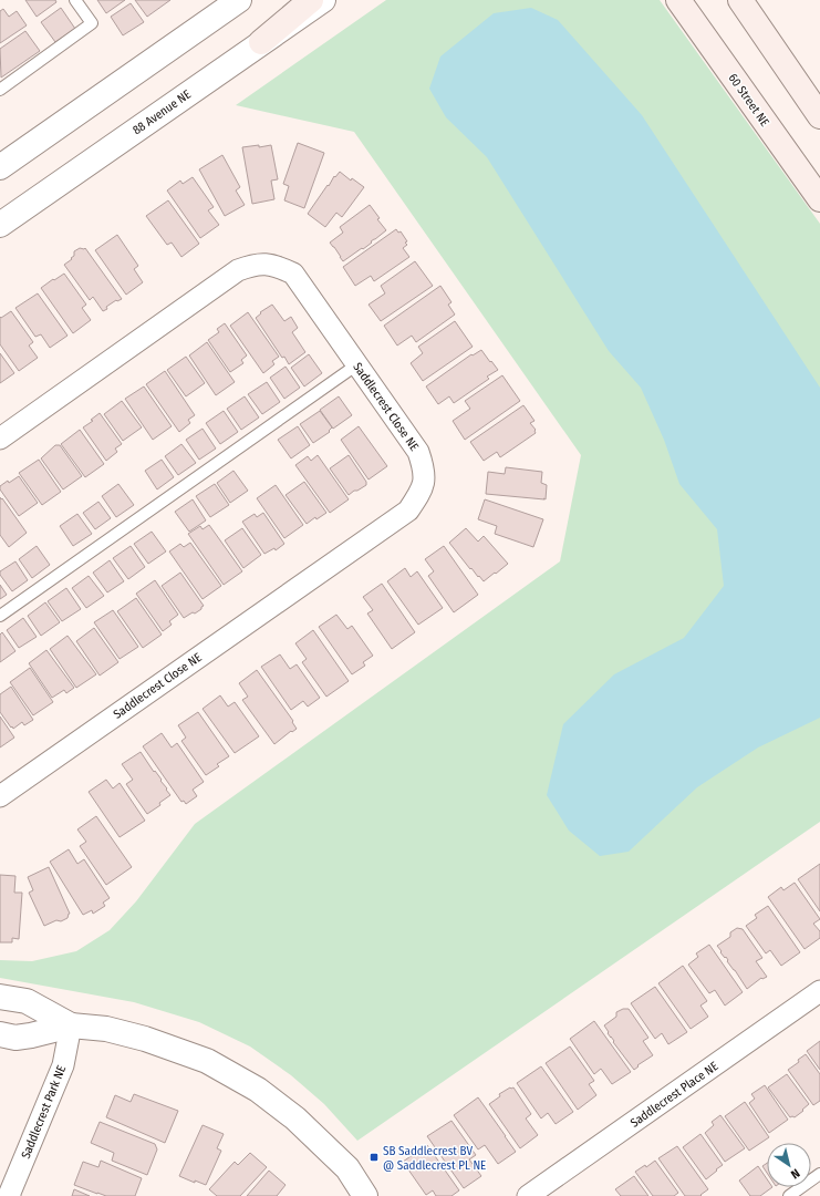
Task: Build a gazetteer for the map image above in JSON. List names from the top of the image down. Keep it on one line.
{"streets":{"main road":["60 Street NE"],"street":["88 Avenue NE","Saddlecrest Close NE","Saddlecrest Place NE","Saddlecrest Park NE"]},"places":{"transit":["SB Saddlecrest BV @ Saddlecrest PL NE"]},"north":"bottom right"}
